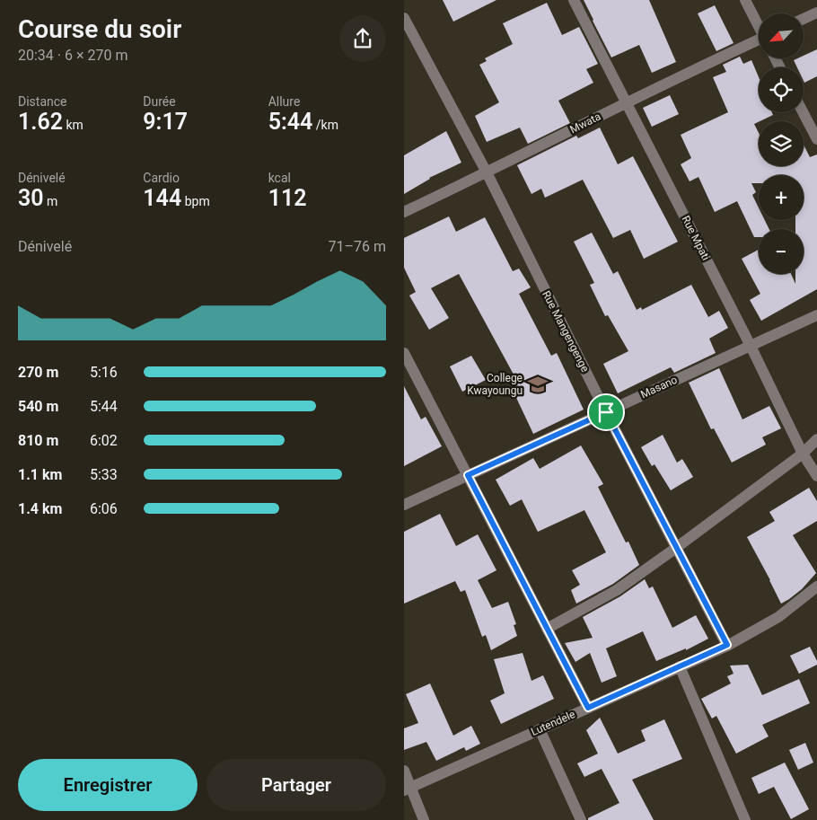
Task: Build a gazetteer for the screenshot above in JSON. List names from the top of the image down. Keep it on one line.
{"streets":{"street":["Mwata","Rue Mpati","Rue Mangengenge","Masano","Lutendele"]},"crossings":[["Mwata","Rue Mpati"],["Mwata","Rue Mangengenge"],["Rue Mpati","Masano"],["Rue Mangengenge","Masano"],["Rue Mangengenge","Lutendele"]],"places":{"school or university":["College Kwayoungu"]},"north":"bottom left","page":{"heading":["Course du soir","20:34 · 6 × 270 m"],"map_buttons":["+","−"],"stats":[["Distance","1.62 km"],["Durée","9:17"],["Allure","5:44 /km"],["Dénivelé","30 m"],["Cardio","144 bpm"],["kcal","112"]],"chart":["Dénivelé","71–76 m"],"list":[{"name":"270 m","note":"5:16"},{"name":"540 m","note":"5:44"},{"name":"810 m","note":"6:02"},{"name":"1.1 km","note":"5:33"},{"name":"1.4 km","note":"6:06"}],"buttons":["Enregistrer","Partager"]}}
